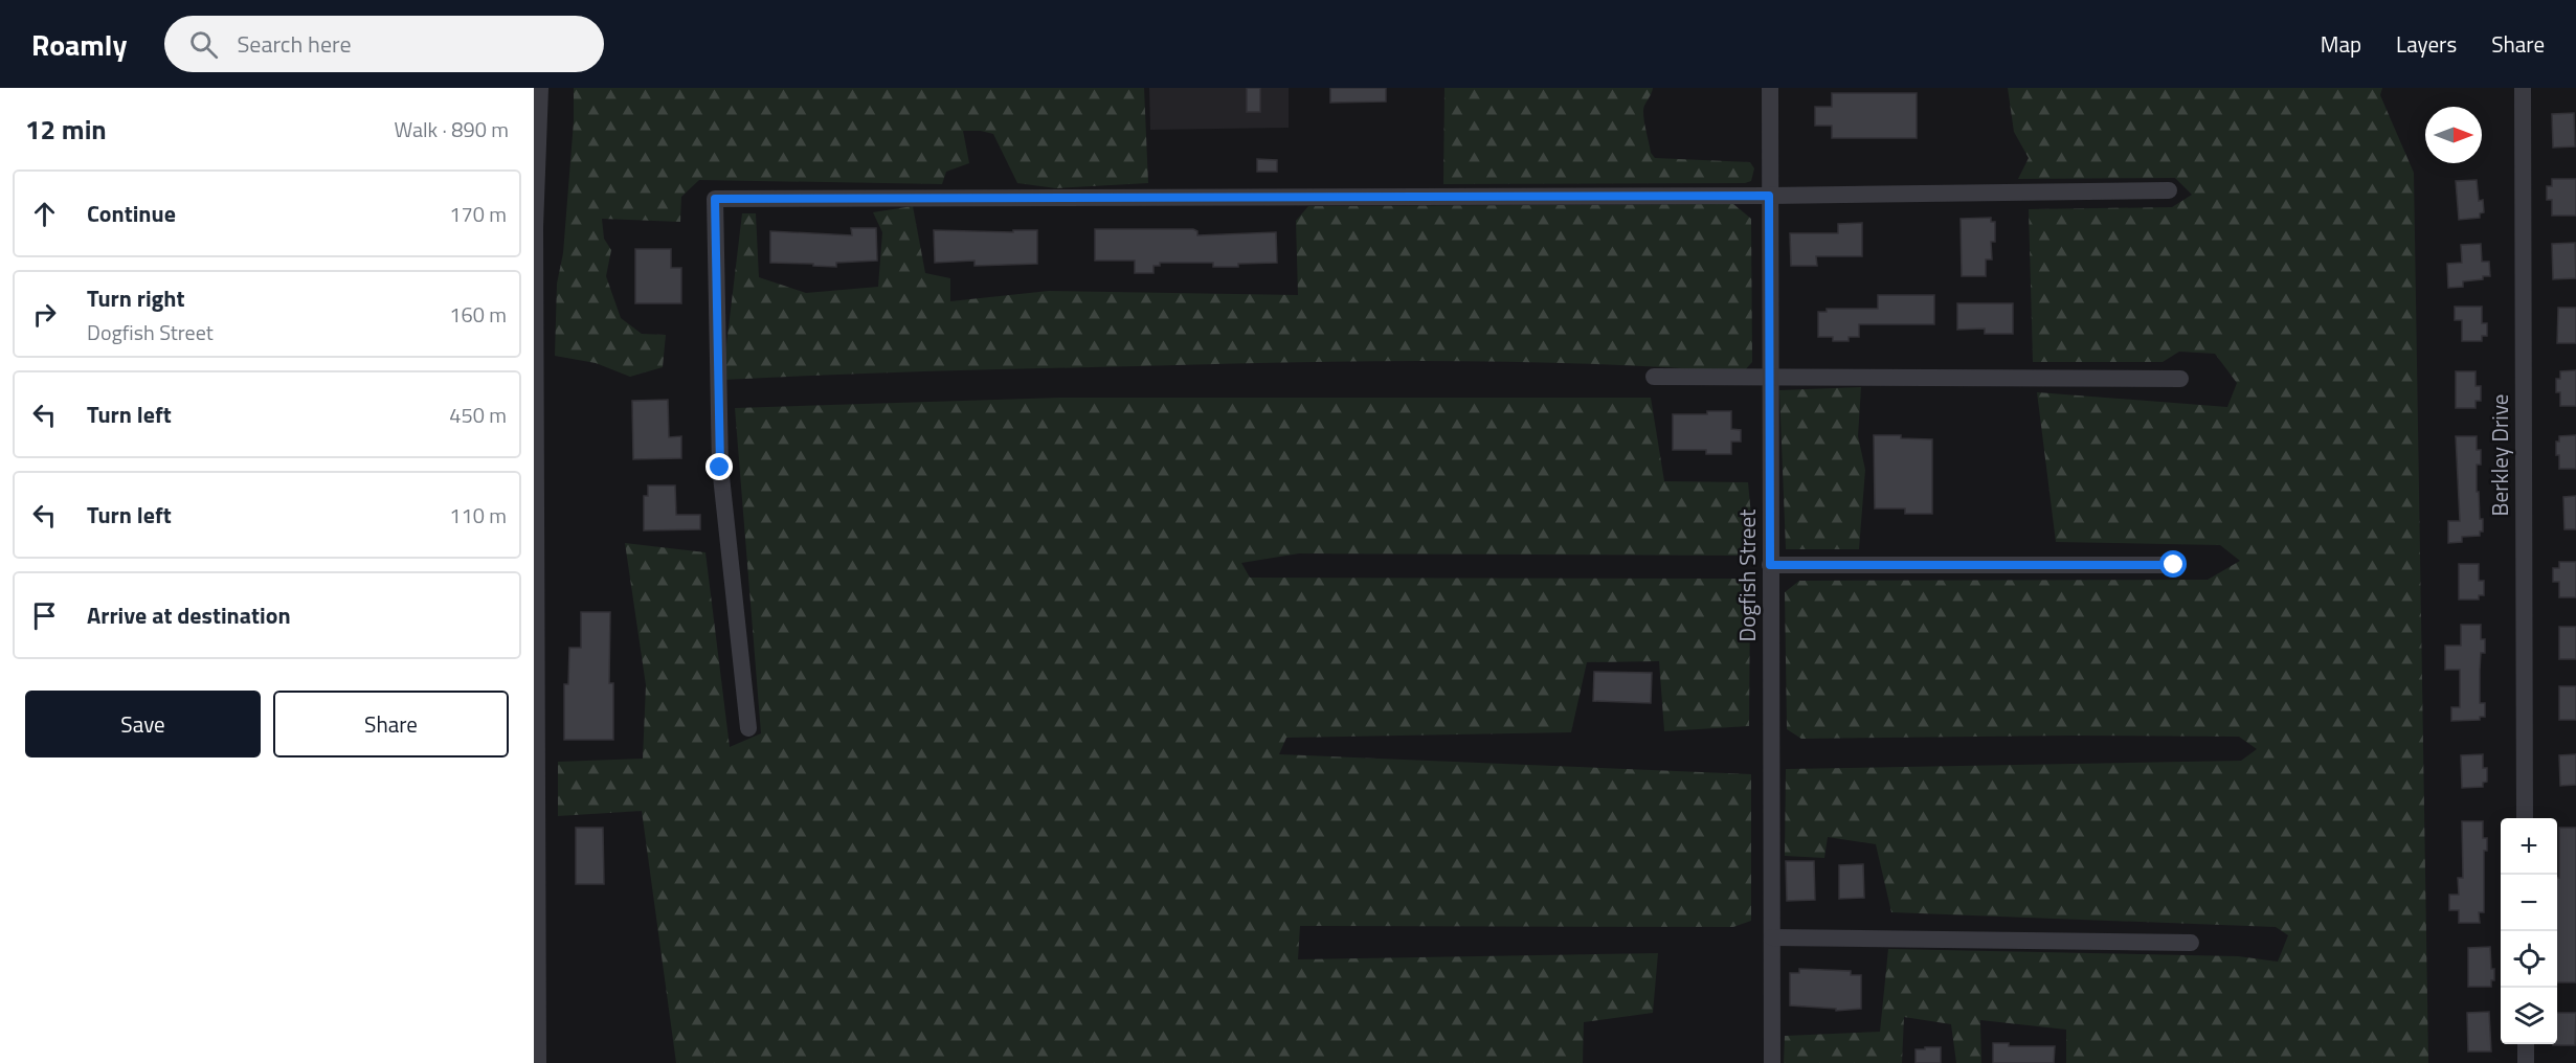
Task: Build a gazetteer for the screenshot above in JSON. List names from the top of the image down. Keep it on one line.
{"streets":{"street":["Berkley Drive","Dogfish Street"]},"north":"right","page":{"header":"Roamly","search":"Search here","nav":["Map","Layers","Share"],"heading":["12 min","Walk · 890 m"],"list":[["Continue","170 m"],["Turn right","Dogfish Street","160 m"],["Turn left","450 m"],["Turn left","110 m"],"Arrive at destination"],"buttons":["Save","Share"],"map_buttons":["+","−"]}}
